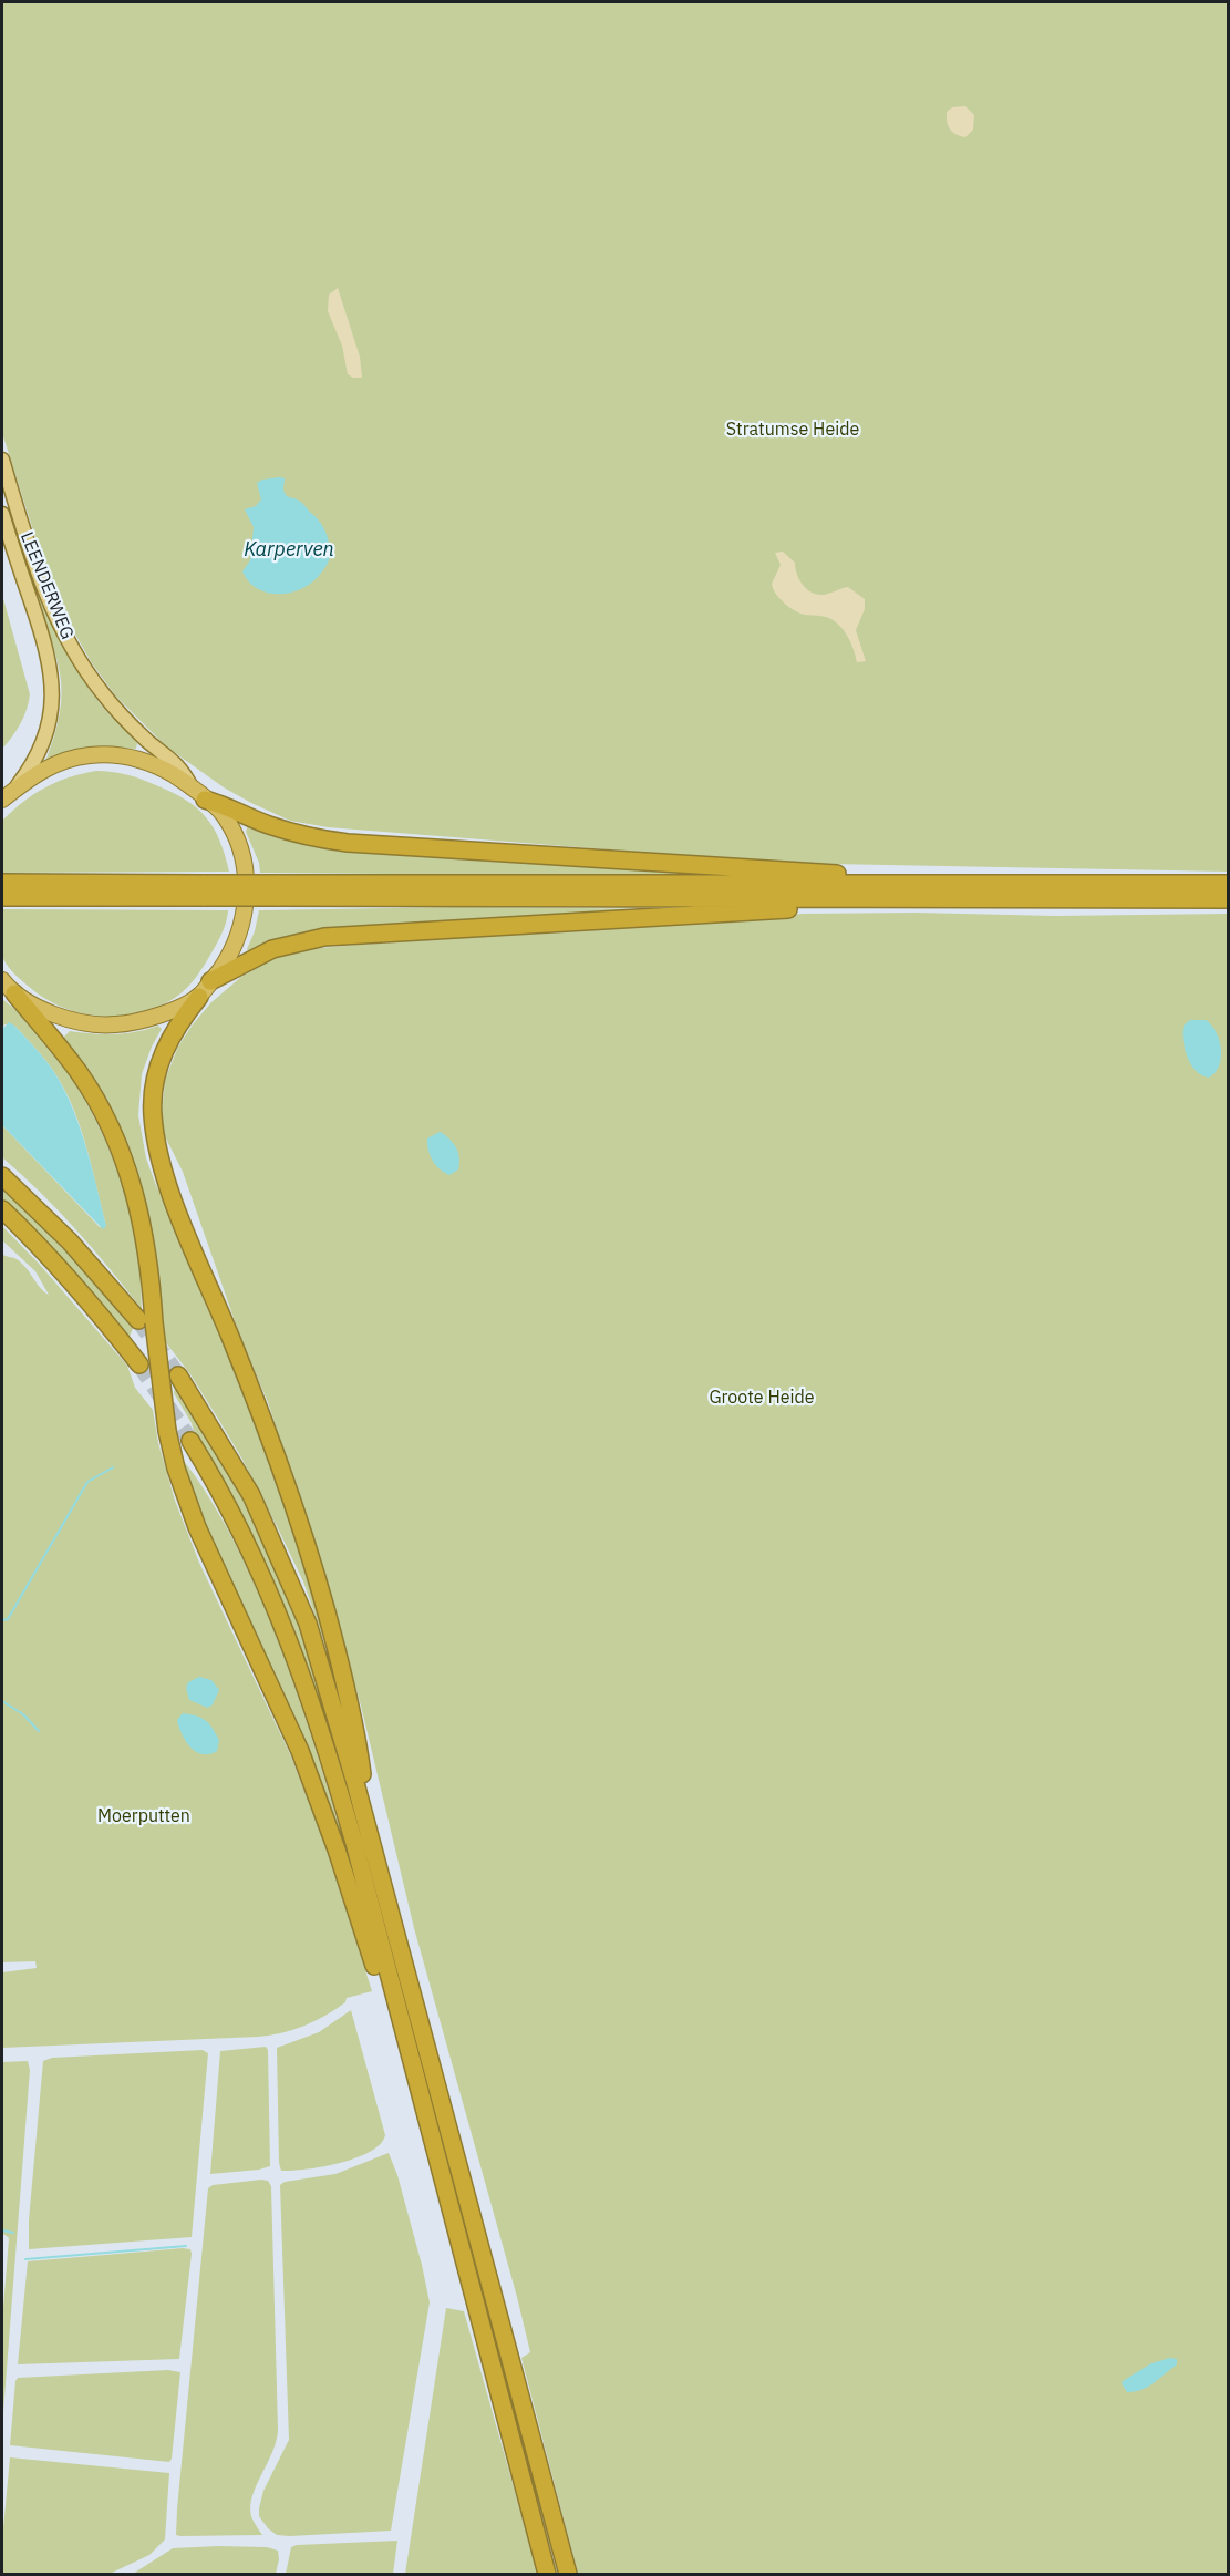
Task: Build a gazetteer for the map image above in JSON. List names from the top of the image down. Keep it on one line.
{"streets":{"main road":["LEENDERWEG"]},"water":["Karperven"],"parks":["Stratumse Heide","Groote Heide","Moerputten"]}
